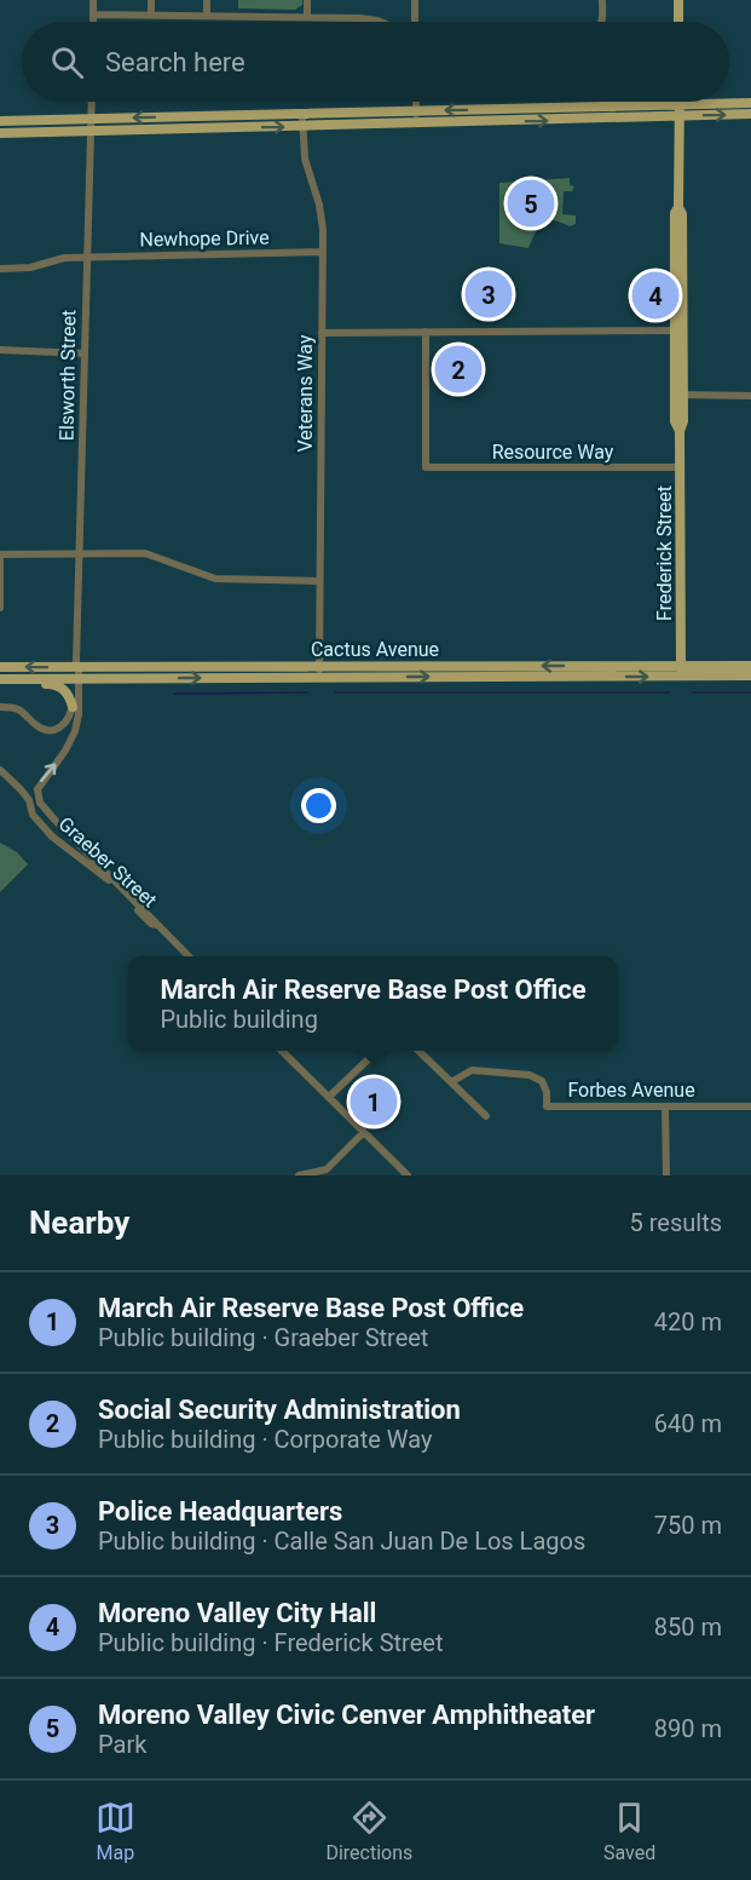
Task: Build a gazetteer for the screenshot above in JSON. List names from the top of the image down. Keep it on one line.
{"streets":{"main road":["Frederick Street","Cactus Avenue"],"street":["Newhope Drive","Elsworth Street","Veterans Way","Resource Way","Graeber Street","Forbes Avenue"]},"crossings":[["Newhope Drive","Elsworth Street"],["Newhope Drive","Veterans Way"],["Elsworth Street","Cactus Avenue"],["Elsworth Street","Graeber Street"],["Veterans Way","Cactus Avenue"],["Resource Way","Frederick Street"],["Frederick Street","Cactus Avenue"],["Cactus Avenue","Graeber Street"]],"one_way":["Graeber Street"],"page":{"search":"Search here","pins":["5","3","4","2","1"],"popup":["March Air Reserve Base Post Office","Public building"],"heading":["Nearby","5 results"],"list":[{"mark":"1","name":"March Air Reserve Base Post Office","note":"Public building · Graeber Street","value":"420 m"},{"mark":"2","name":"Social Security Administration","note":"Public building · Corporate Way","value":"640 m"},{"mark":"3","name":"Police Headquarters","note":"Public building · Calle San Juan De Los Lagos","value":"750 m"},{"mark":"4","name":"Moreno Valley City Hall","note":"Public building · Frederick Street","value":"850 m"},{"mark":"5","name":"Moreno Valley Civic Cenver Amphitheater","note":"Park","value":"890 m"}],"nav":["Map","Directions","Saved"]}}
